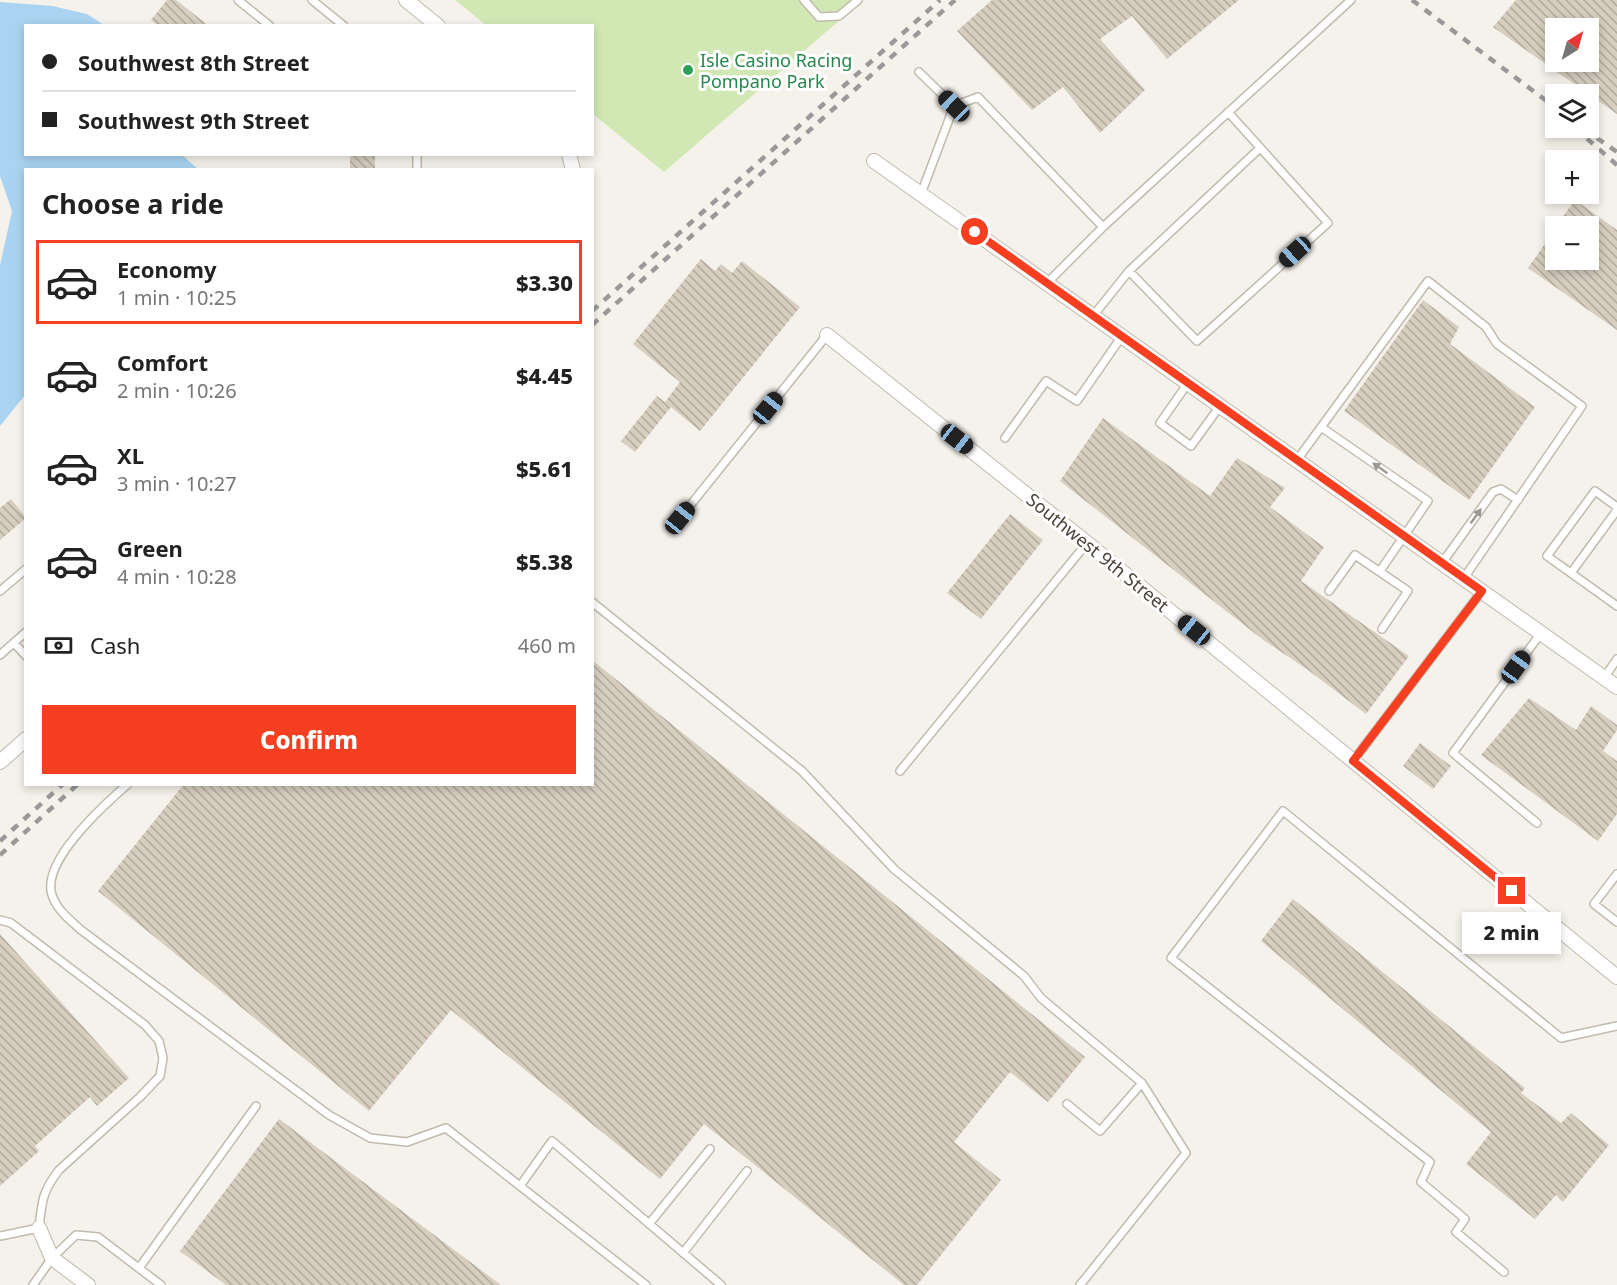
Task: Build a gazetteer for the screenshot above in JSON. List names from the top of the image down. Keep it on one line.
{"streets":{"street":["Southwest 9th Street"]},"places":["Isle Casino Racing Pompano Park"],"north":"top right","page":{"map_buttons":["+","−"],"banner":["Southwest 8th Street","Southwest 9th Street"],"heading":"Choose a ride","list":[{"name":"Economy","note":"1 min · 10:25","value":"$3.30"},{"name":"Comfort","note":"2 min · 10:26","value":"$4.45"},{"name":"XL","note":"3 min · 10:27","value":"$5.61"},{"name":"Green","note":"4 min · 10:28","value":"$5.38"}],"pay":["Cash","460 m"],"buttons":"Confirm","bubble":"2 min"}}
